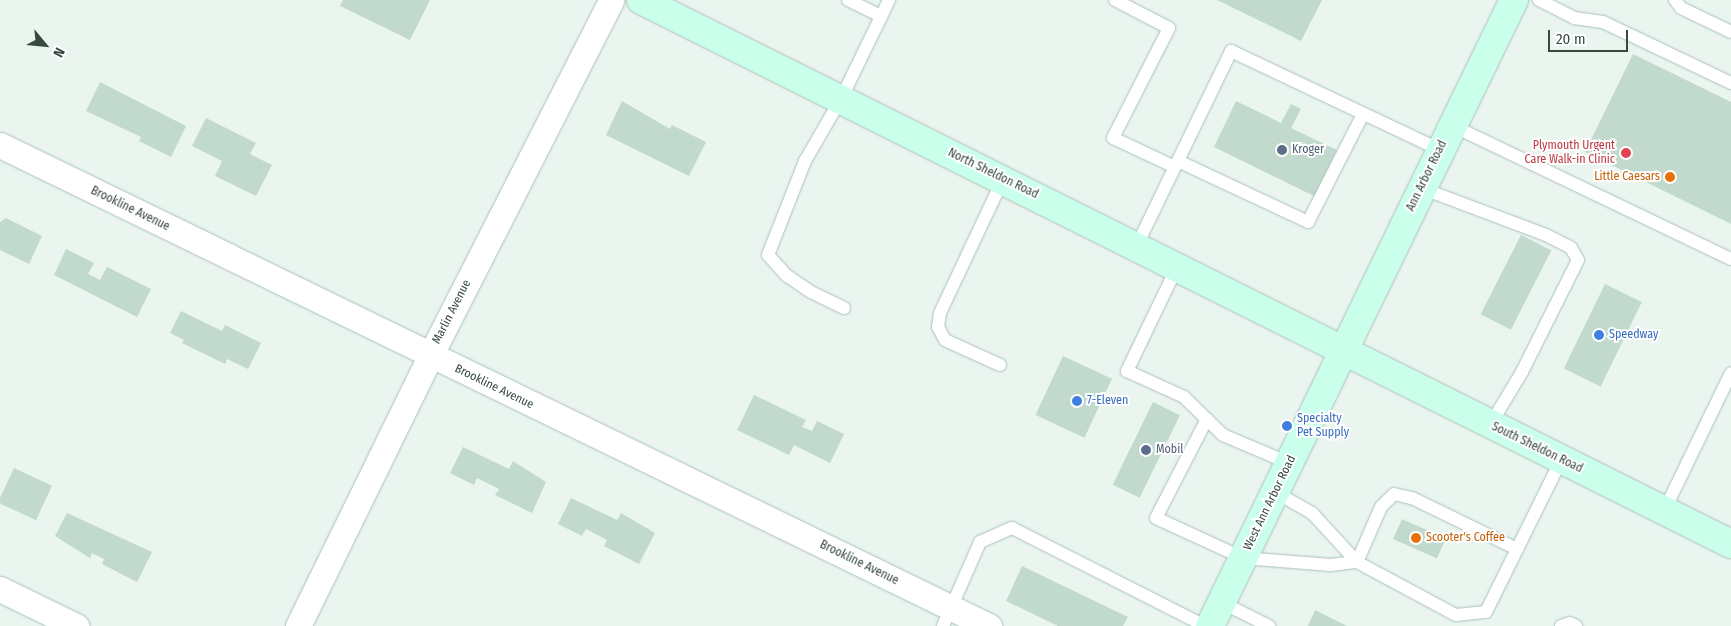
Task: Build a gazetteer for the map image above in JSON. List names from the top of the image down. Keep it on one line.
{"streets":{"main road":["North Sheldon Road","Ann Arbor Road","South Sheldon Road","West Ann Arbor Road"],"street":["Brookline Avenue","Marlin Avenue"]},"crossings":[["North Sheldon Road","Ann Arbor Road"],["North Sheldon Road","South Sheldon Road"],["North Sheldon Road","West Ann Arbor Road"],["Ann Arbor Road","South Sheldon Road"],["Ann Arbor Road","West Ann Arbor Road"],["Brookline Avenue","Marlin Avenue"],["South Sheldon Road","West Ann Arbor Road"]],"places":["Kroger","Plymouth Urgent Care Walk-in Clinic","Little Caesars","Speedway","7-Eleven","Specialty Pet Supply","Mobil","Scooter's Coffee"],"scale_bar":"20 m","north":"bottom right"}
